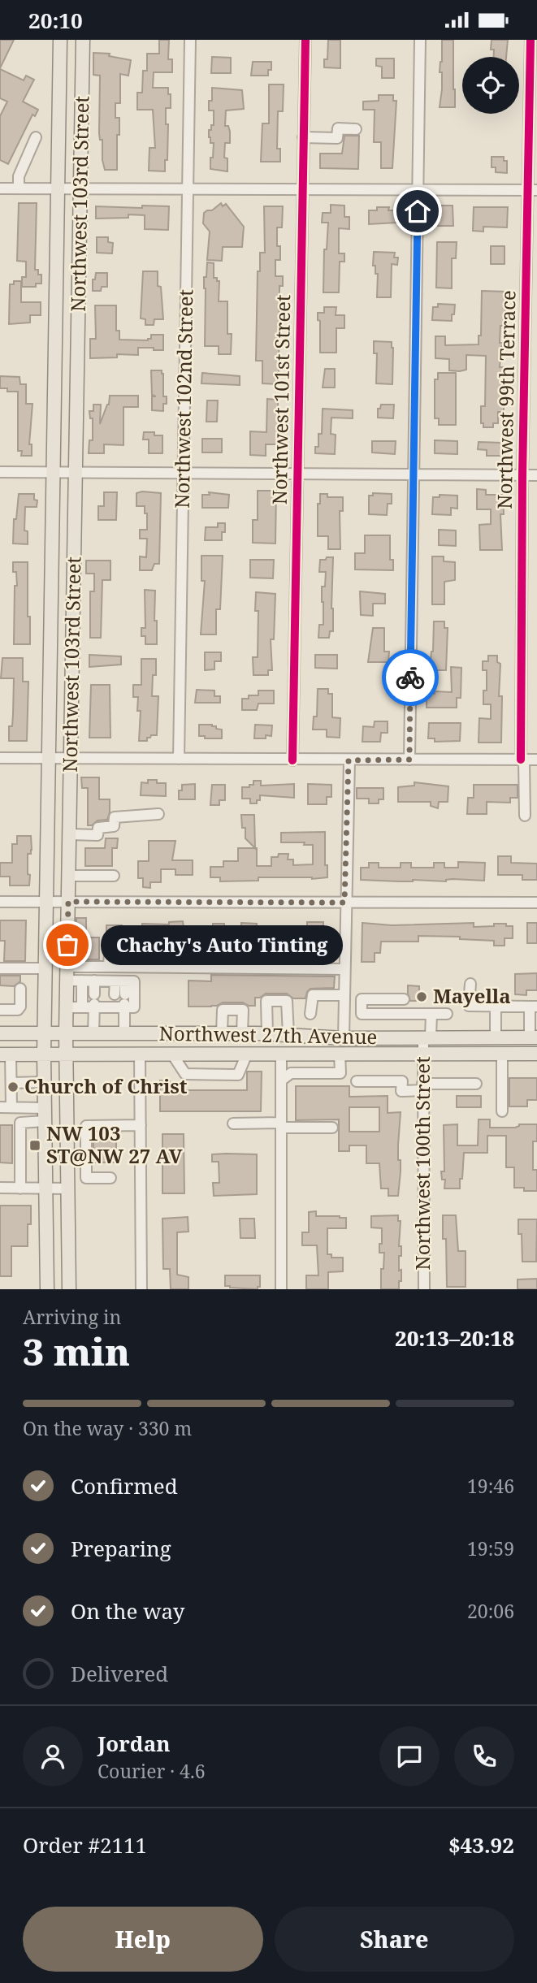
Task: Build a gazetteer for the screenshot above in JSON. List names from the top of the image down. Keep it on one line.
{"streets":{"main road":["Northwest 103rd Street","Northwest 27th Avenue"],"street":["Northwest 102nd Street","Northwest 101st Street","Northwest 99th Terrace","Northwest 100th Street"]},"crossings":[["Northwest 103rd Street","Northwest 27th Avenue"],["Northwest 27th Avenue","Northwest 100th Street"]],"places":{"other":["Chachy's Auto Tinting","Mayella","Church of Christ"],"transit":["NW 103 ST@NW 27 AV"]},"page":{"status":"20:10","bubble":"Chachy's Auto Tinting","heading":["3 min","Arriving in","20:13–20:18"],"panel":["Jordan","Courier · 4.6","Order #2111","$43.92"],"bar":"On the way · 330 m","list":[["Confirmed","19:46"],["Preparing","19:59"],["On the way","20:06"],"Delivered"],"buttons":["Help","Share"]}}
